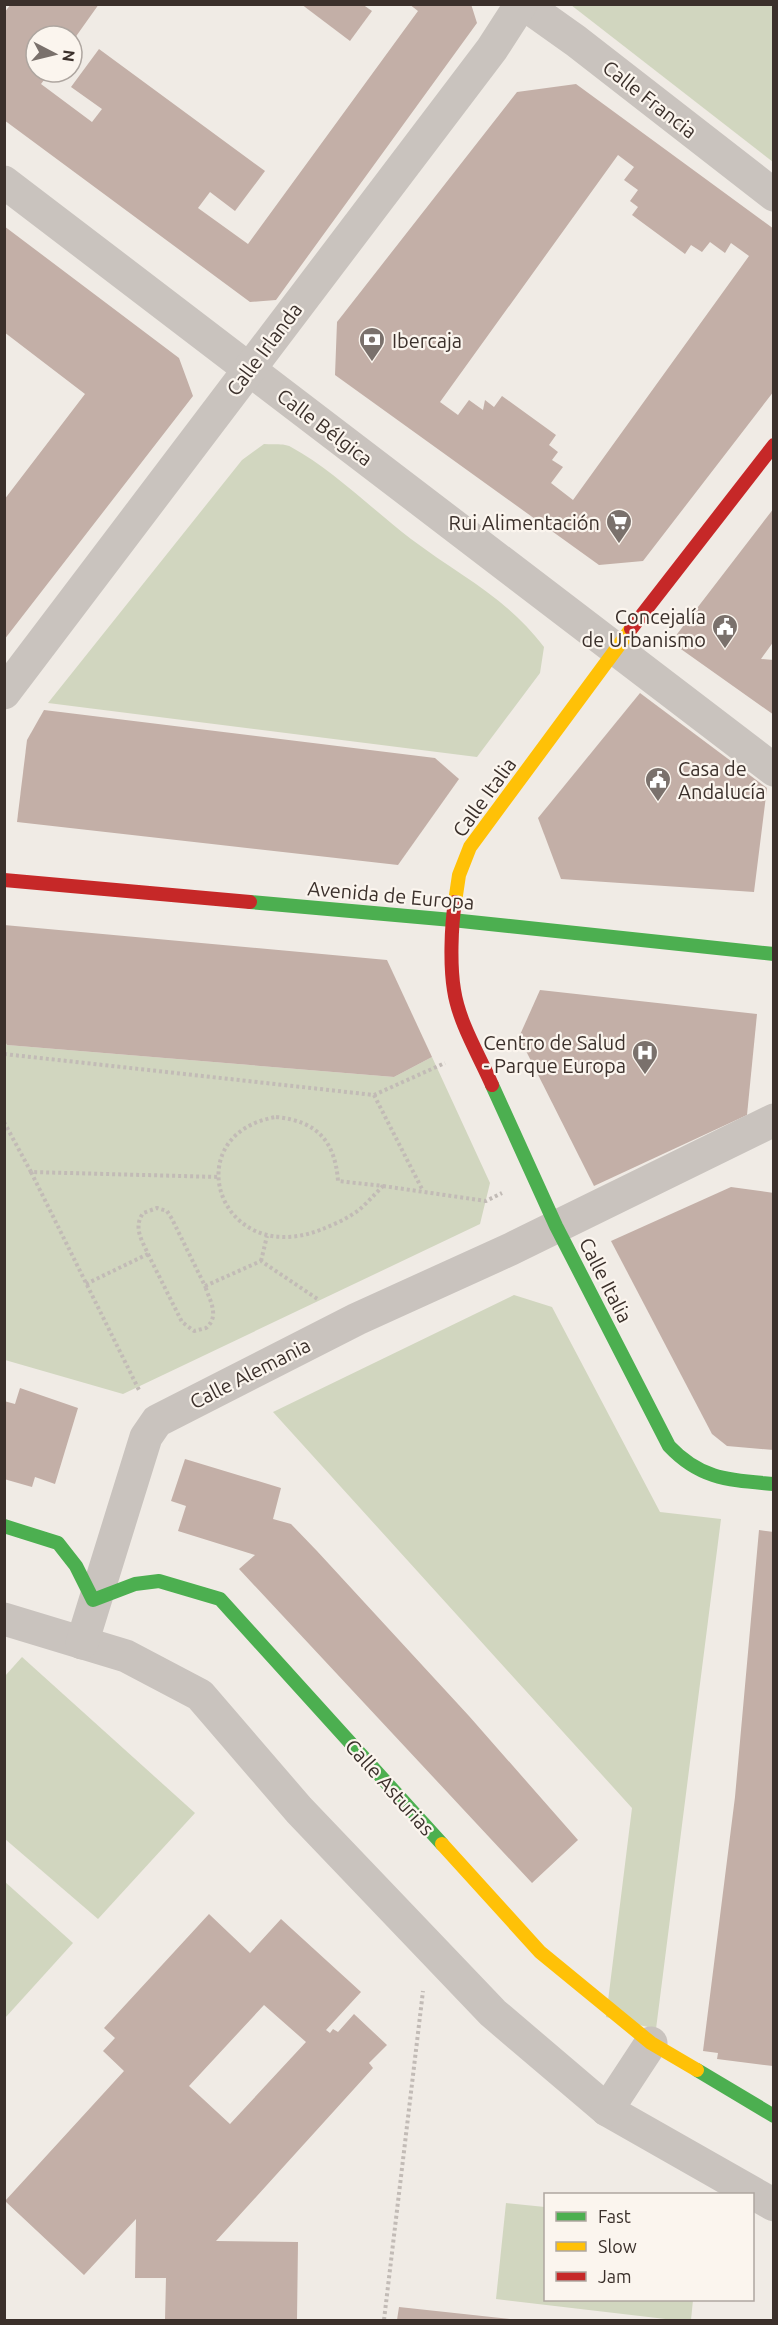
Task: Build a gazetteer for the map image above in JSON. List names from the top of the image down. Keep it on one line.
{"streets":{"street":["Calle Francia","Calle Irlanda","Calle Bélgica","Calle Italia","Avenida de Europa","Calle Alemania","Calle Asturias"]},"crossings":[["Calle Francia","Calle Irlanda"],["Calle Irlanda","Calle Bélgica"],["Calle Bélgica","Calle Italia"],["Calle Italia","Avenida de Europa"],["Calle Italia","Calle Alemania"]],"places":{"bank":["Ibercaja"],"supermarket":["Rui Alimentación"],"public building":["Concejalía de Urbanismo","Casa de Andalucía"],"hospital":["Centro de Salud - Parque Europa"]},"legend":["Fast","Slow","Jam"],"north":"right"}
